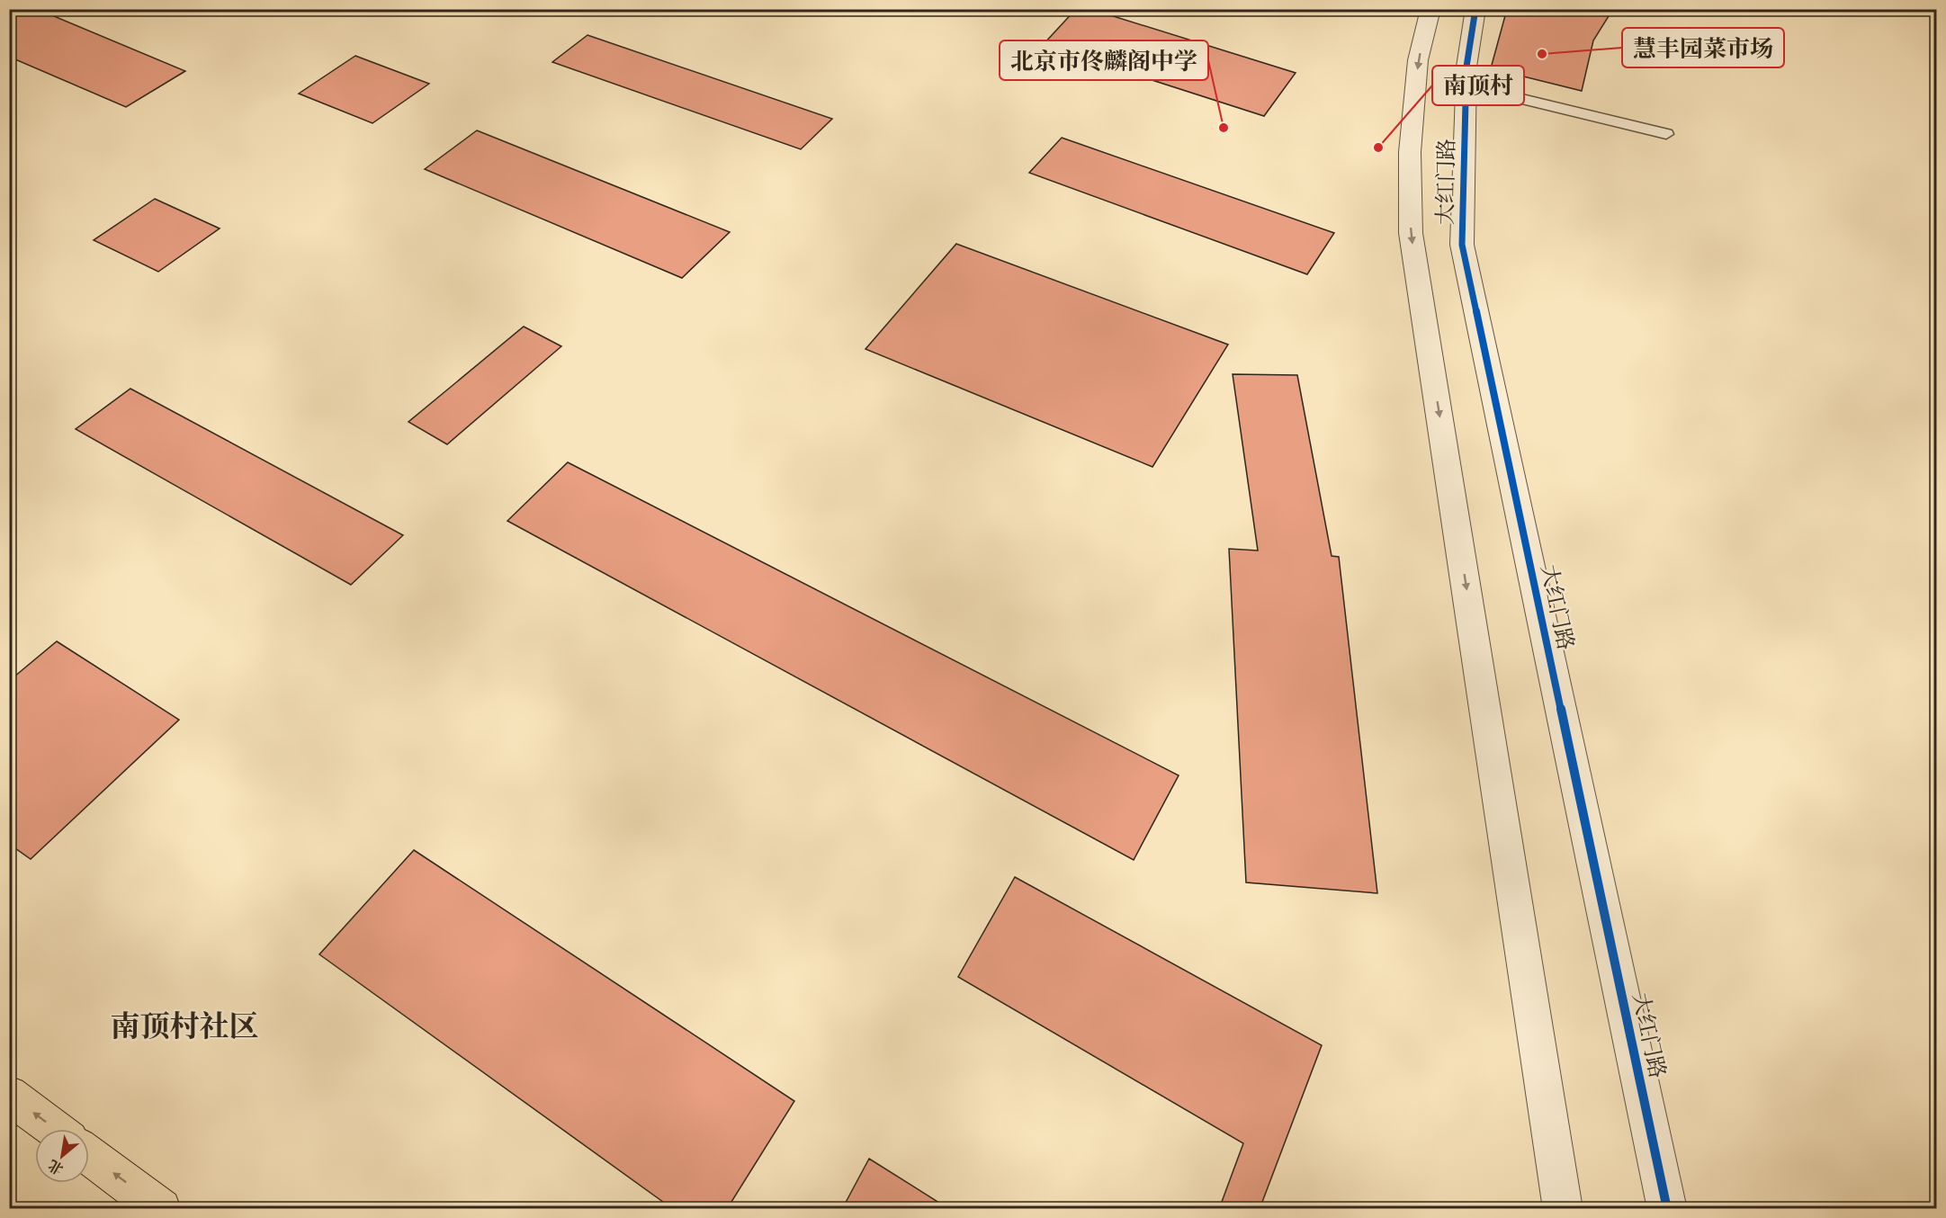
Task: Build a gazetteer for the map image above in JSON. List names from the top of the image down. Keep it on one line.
{"streets":{"street":["大红门路"]},"districts":["南顶村社区"],"places":["慧丰园菜市场","北京市佟麟阁中学","南顶村"],"north":"bottom left"}
